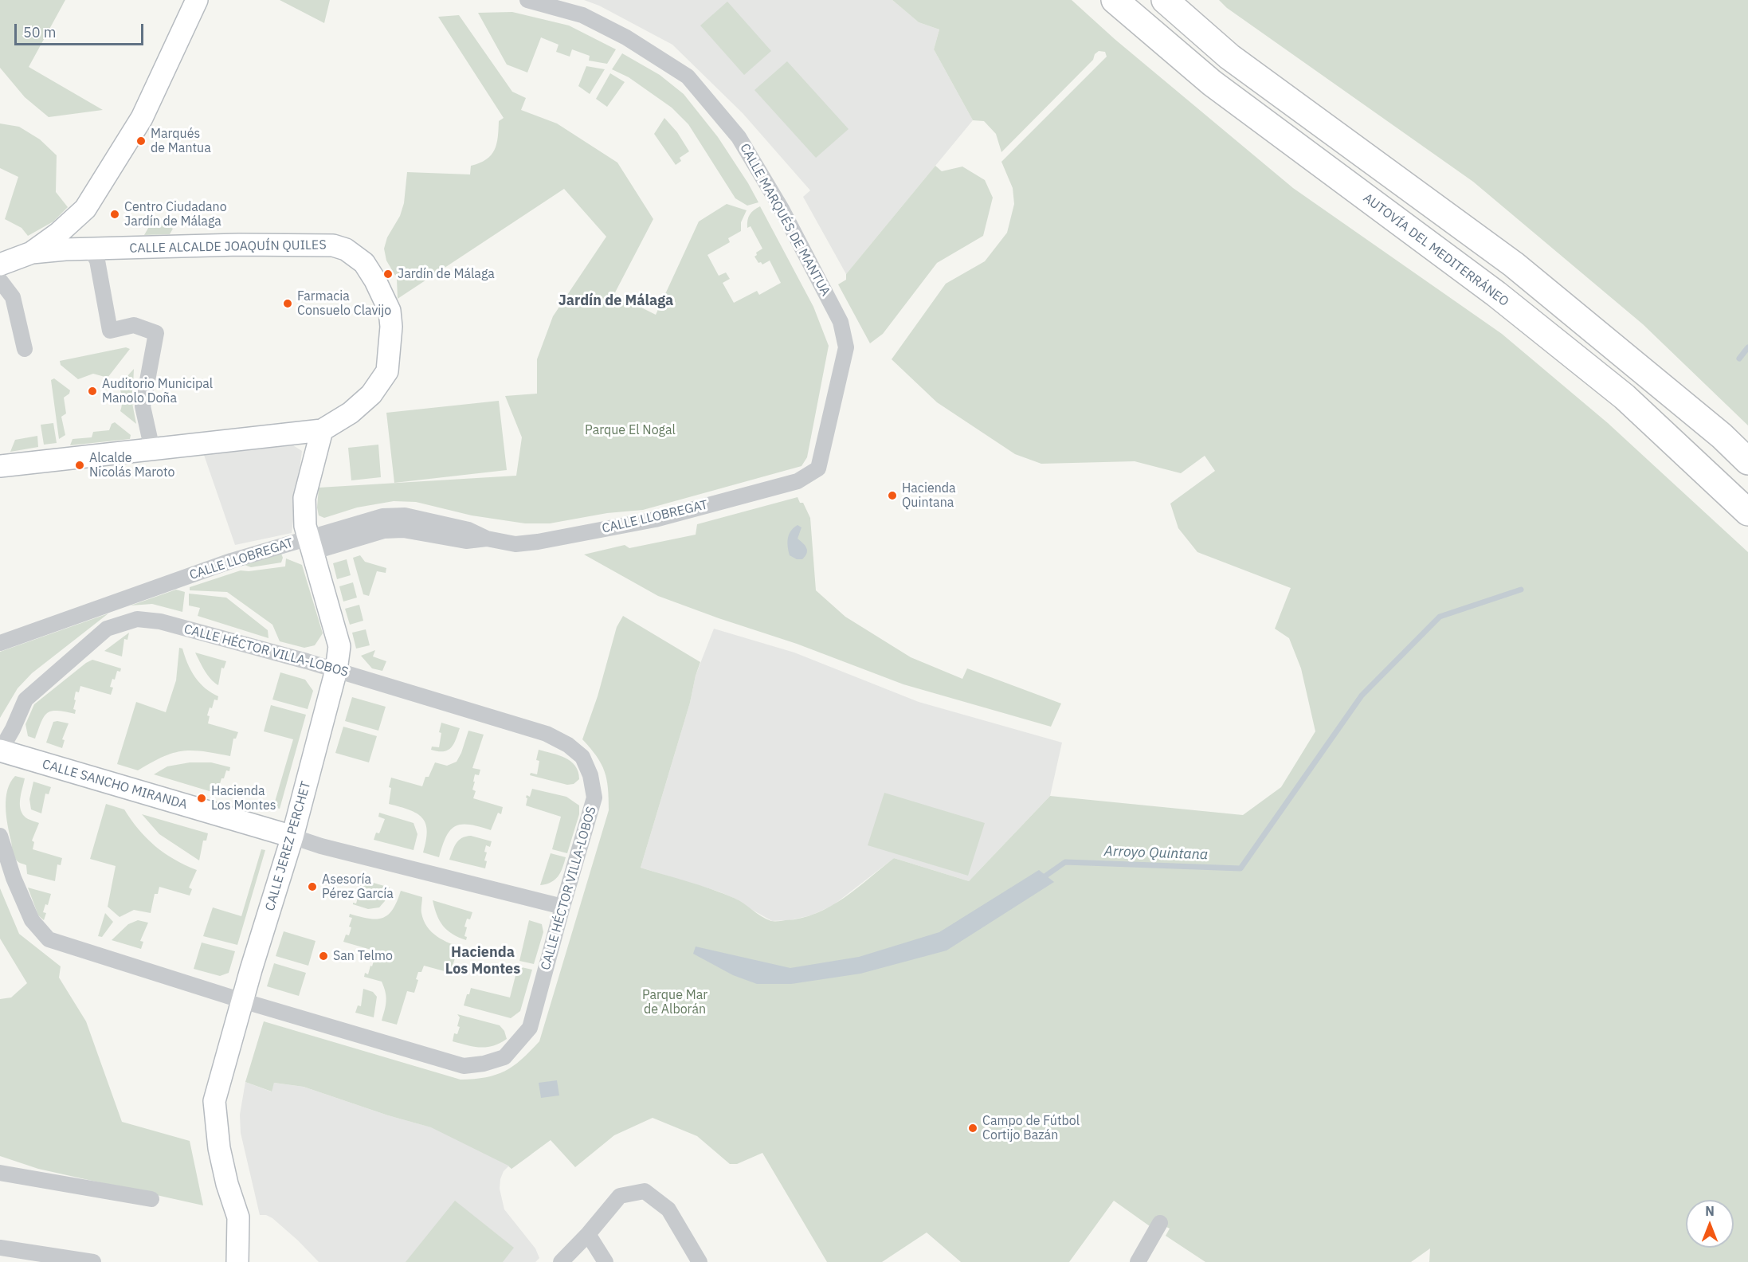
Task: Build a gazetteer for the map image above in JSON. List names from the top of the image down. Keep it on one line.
{"streets":{"highway":["AUTOVÍA DEL MEDITERRÁNEO"],"street":["CALLE MARQUÉS DE MANTUA","CALLE ALCALDE JOAQUÍN QUILES","CALLE LLOBREGAT","CALLE HÉCTOR VILLA-LOBOS","CALLE SANCHO MIRANDA","CALLE JEREZ PERCHET"]},"crossings":[["CALLE MARQUÉS DE MANTUA","CALLE LLOBREGAT"],["CALLE ALCALDE JOAQUÍN QUILES","CALLE JEREZ PERCHET"],["CALLE LLOBREGAT","CALLE JEREZ PERCHET"],["CALLE HÉCTOR VILLA-LOBOS","CALLE SANCHO MIRANDA"],["CALLE HÉCTOR VILLA-LOBOS","CALLE JEREZ PERCHET"],["CALLE SANCHO MIRANDA","CALLE JEREZ PERCHET"]],"districts":["Jardín de Málaga","Hacienda Los Montes"],"water":["Arroyo Quintana"],"parks":["Parque El Nogal","Parque Mar de Alborán"],"places":["Marqués de Mantua","Centro Ciudadano Jardín de Málaga","Jardín de Málaga","Farmacia Consuelo Clavijo","Auditorio Municipal Manolo Doña","Alcalde Nicolás Maroto","Hacienda Quintana","Hacienda Los Montes","Asesoría Pérez García","San Telmo","Campo de Fútbol Cortijo Bazán"],"scale_bar":"50 m","north":"top"}
